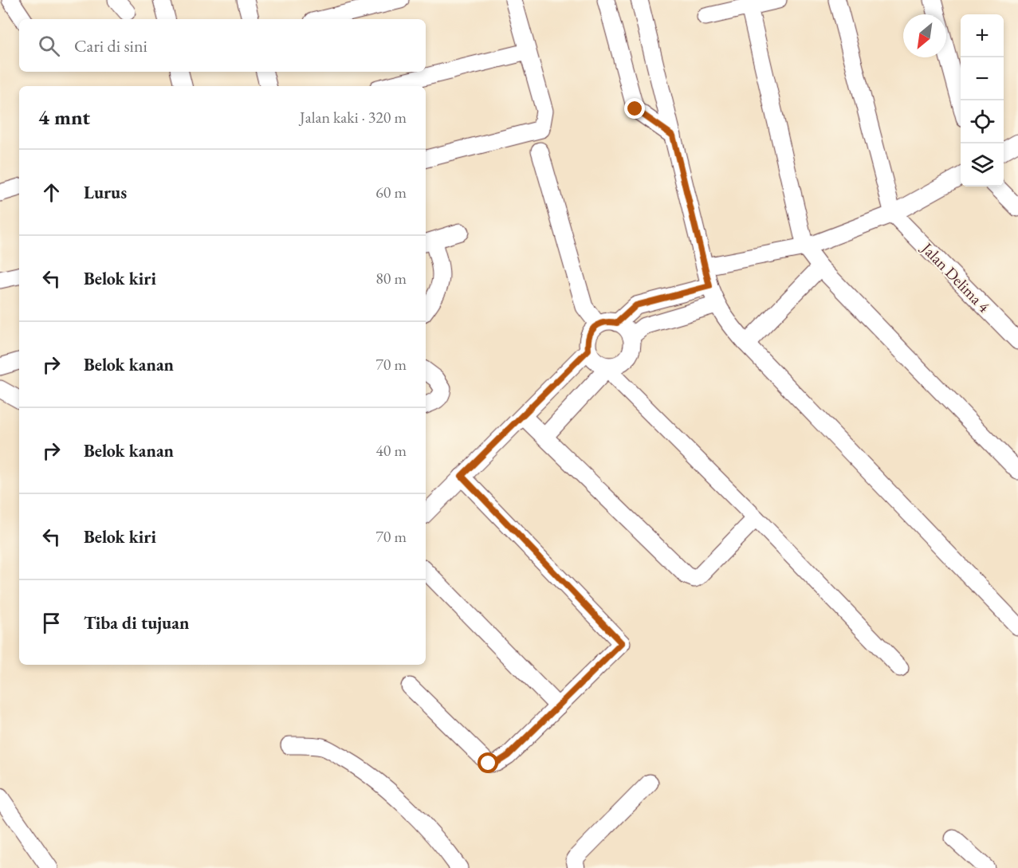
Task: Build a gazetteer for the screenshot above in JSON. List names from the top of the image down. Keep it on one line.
{"streets":{"street":["Jalan Delima 4"]},"north":"bottom left","page":{"map_buttons":["+","−"],"search":"Cari di sini","heading":["4 mnt","Jalan kaki · 320 m"],"list":[["Lurus","60 m"],["Belok kiri","80 m"],["Belok kanan","70 m"],["Belok kanan","40 m"],["Belok kiri","70 m"],"Tiba di tujuan"]}}
